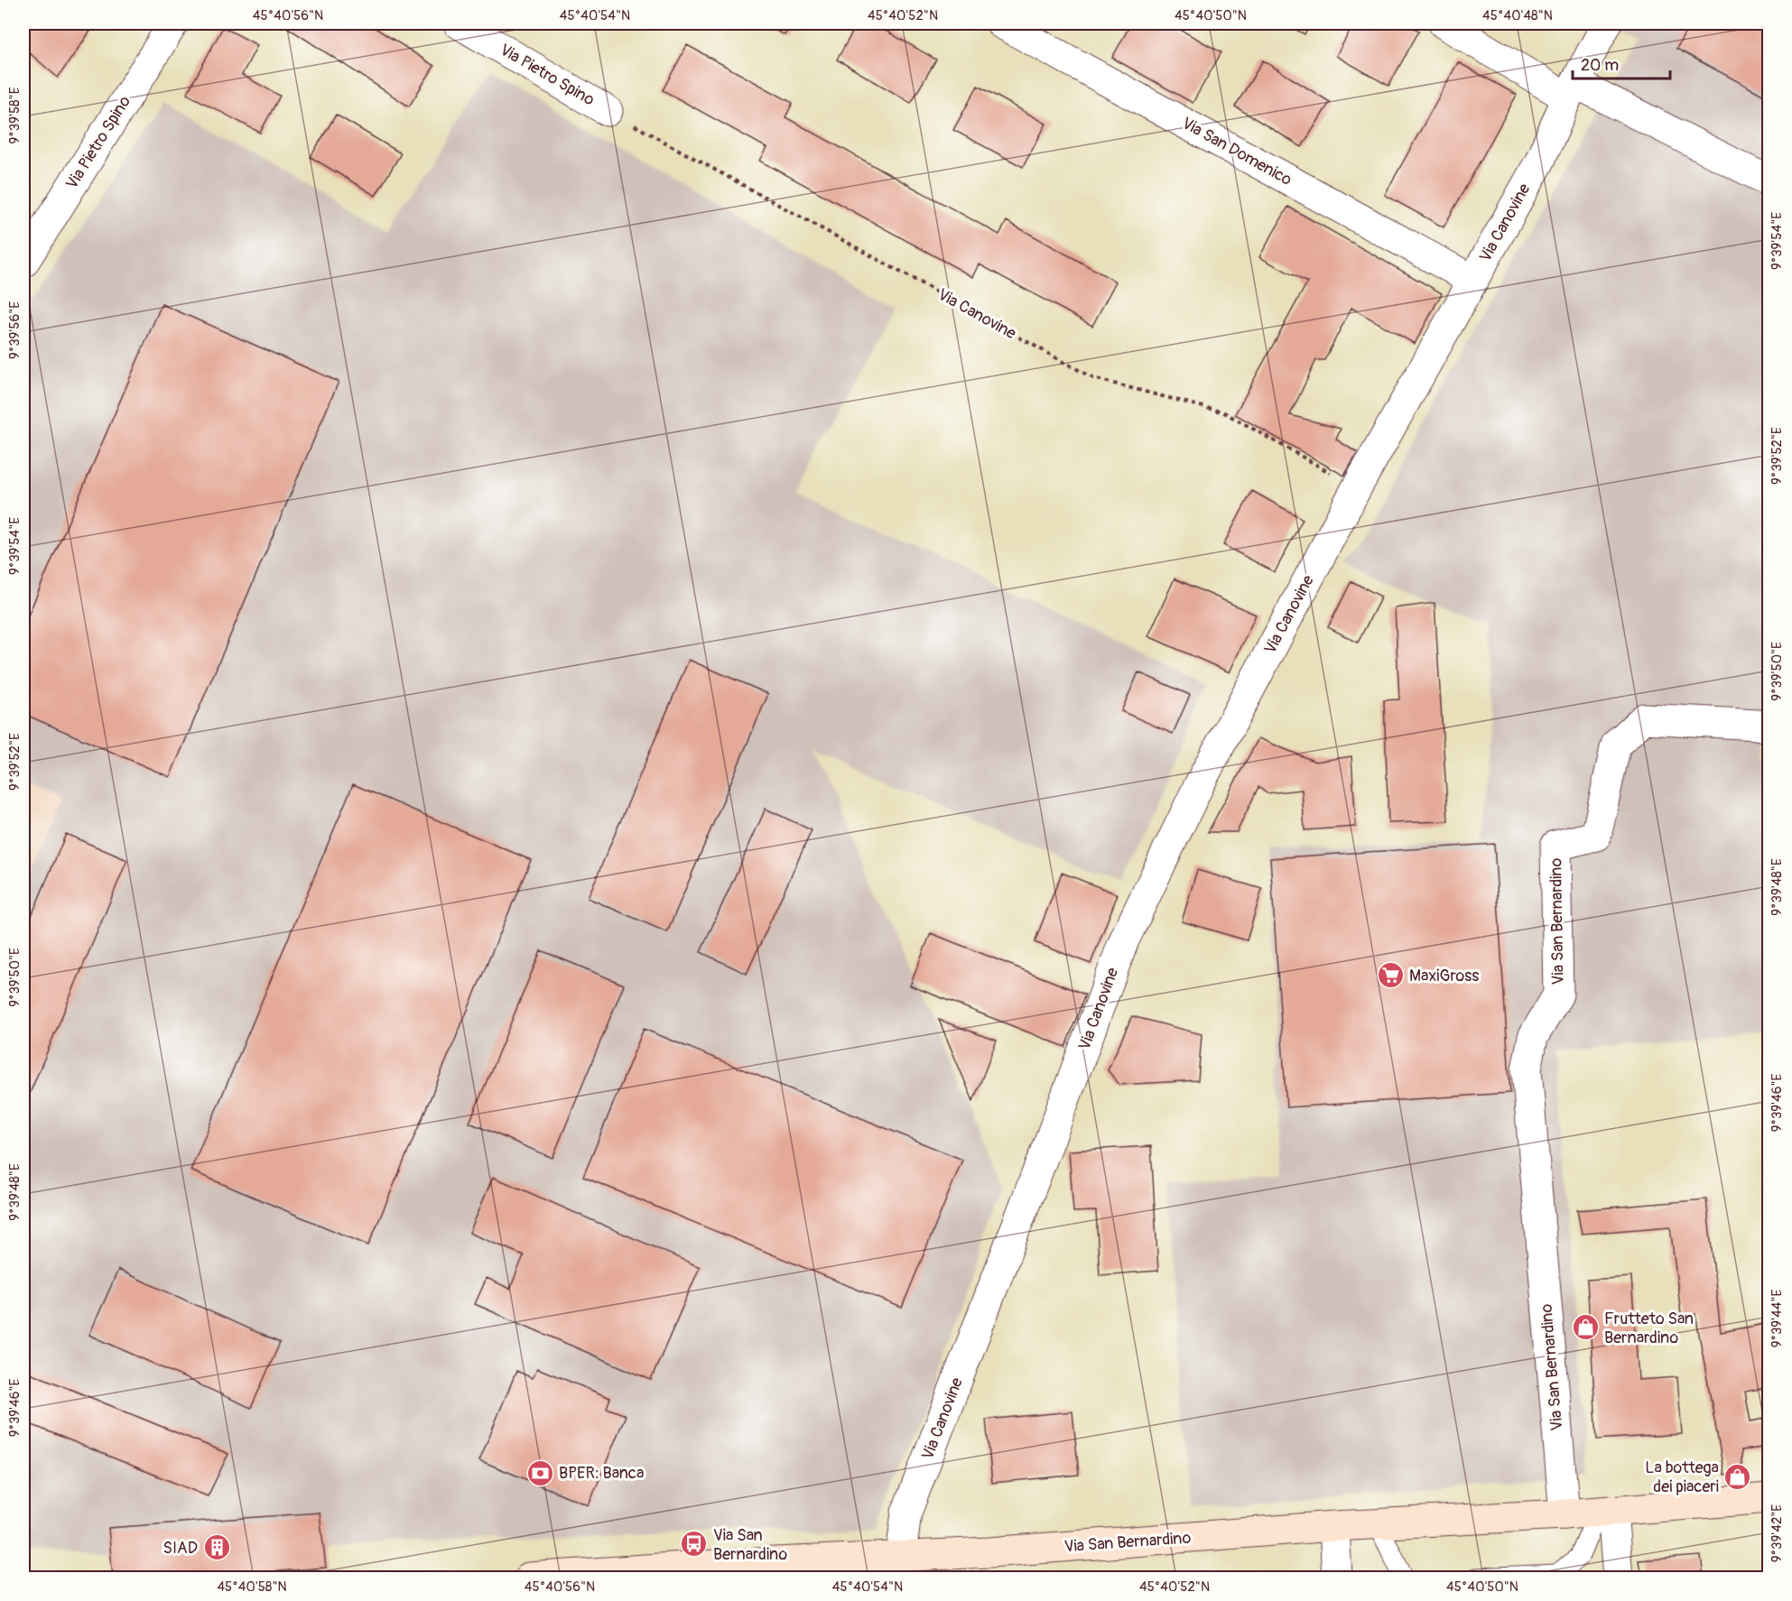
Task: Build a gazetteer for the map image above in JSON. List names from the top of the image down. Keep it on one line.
{"streets":{"main road":["Via San Bernardino"],"street":["Via Pietro Spino","Via San Domenico","Via Canovine"]},"crossings":[["Via Pietro Spino","Via Canovine"],["Via San Domenico","Via Canovine"],["Via Canovine","Via San Bernardino"]],"places":{"supermarket":["MaxiGross"],"shop":["Frutteto San Bernardino","La bottega dei piaceri"],"bank":["BPER: Banca"],"bus stop":["Via San Bernardino"],"building":["SIAD"]},"scale_bar":"20 m","coordinates":["45°40'56\"N","45°40'54\"N","45°40'52\"N","45°40'50\"N","45°40'48\"N","9°39'58\"E","9°39'54\"E","9°39'56\"E","9°39'52\"E","9°39'50\"E","9°39'48\"E","9°39'46\"E","9°39'44\"E","9°39'42\"E","45°40'58\"N"]}
